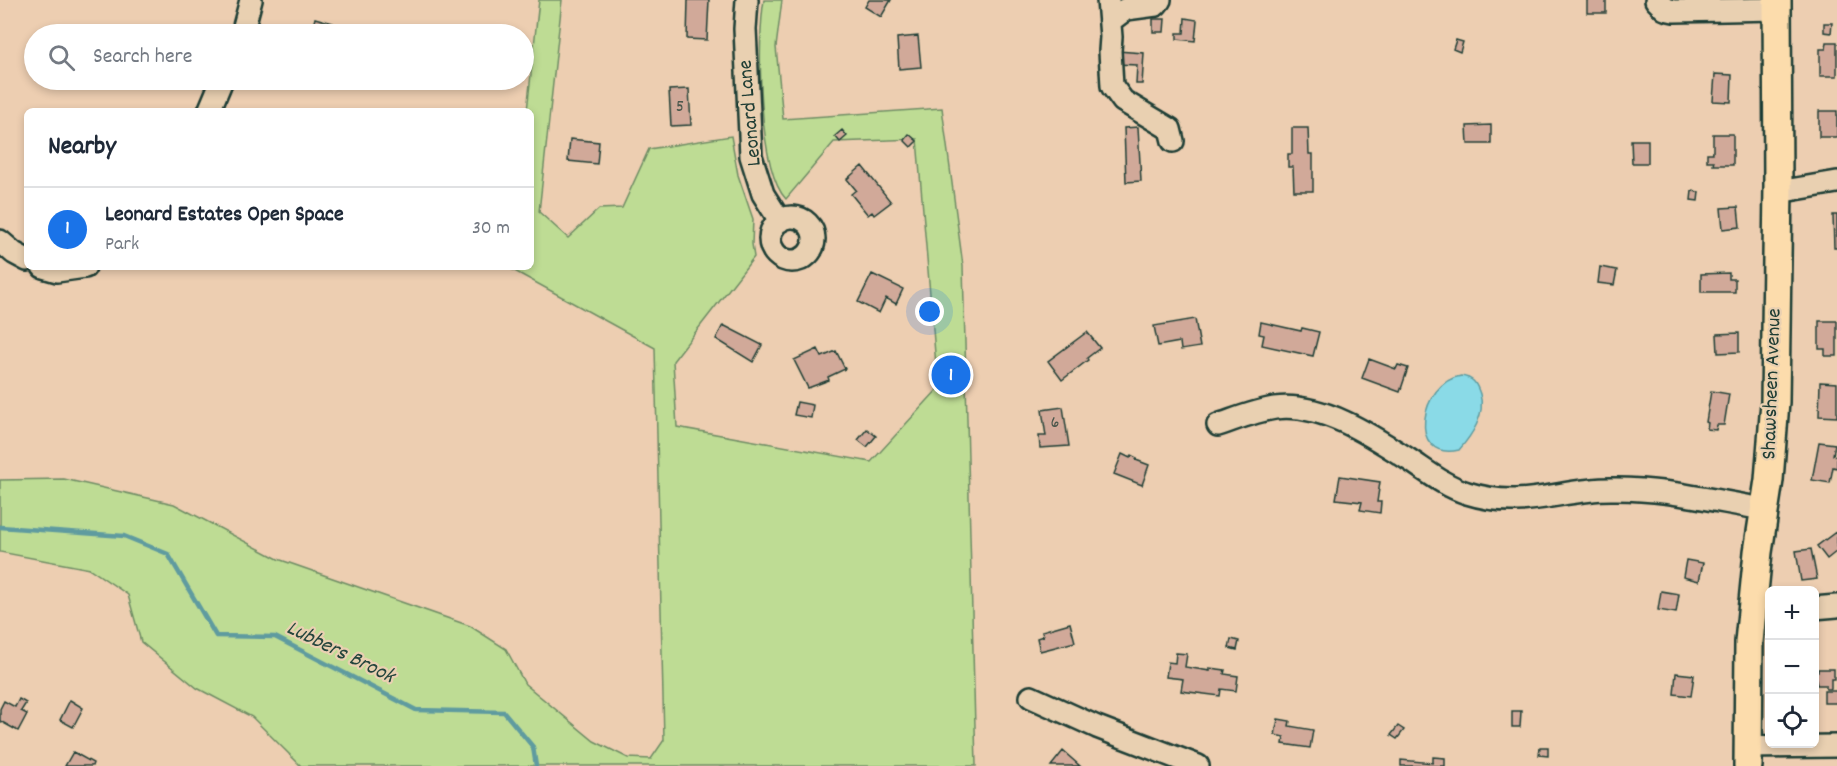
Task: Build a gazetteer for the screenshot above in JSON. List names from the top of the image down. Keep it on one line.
{"streets":{"main road":["Shawsheen Avenue"],"street":["Leonard Lane"]},"water":["Lubbers Brook"],"house_numbers":["5","6"],"page":{"search":"Search here","heading":"Nearby","list":[{"mark":"1","name":"Leonard Estates Open Space","note":"Park","value":"30 m"}],"pins":"1","map_buttons":["+","−"]}}
